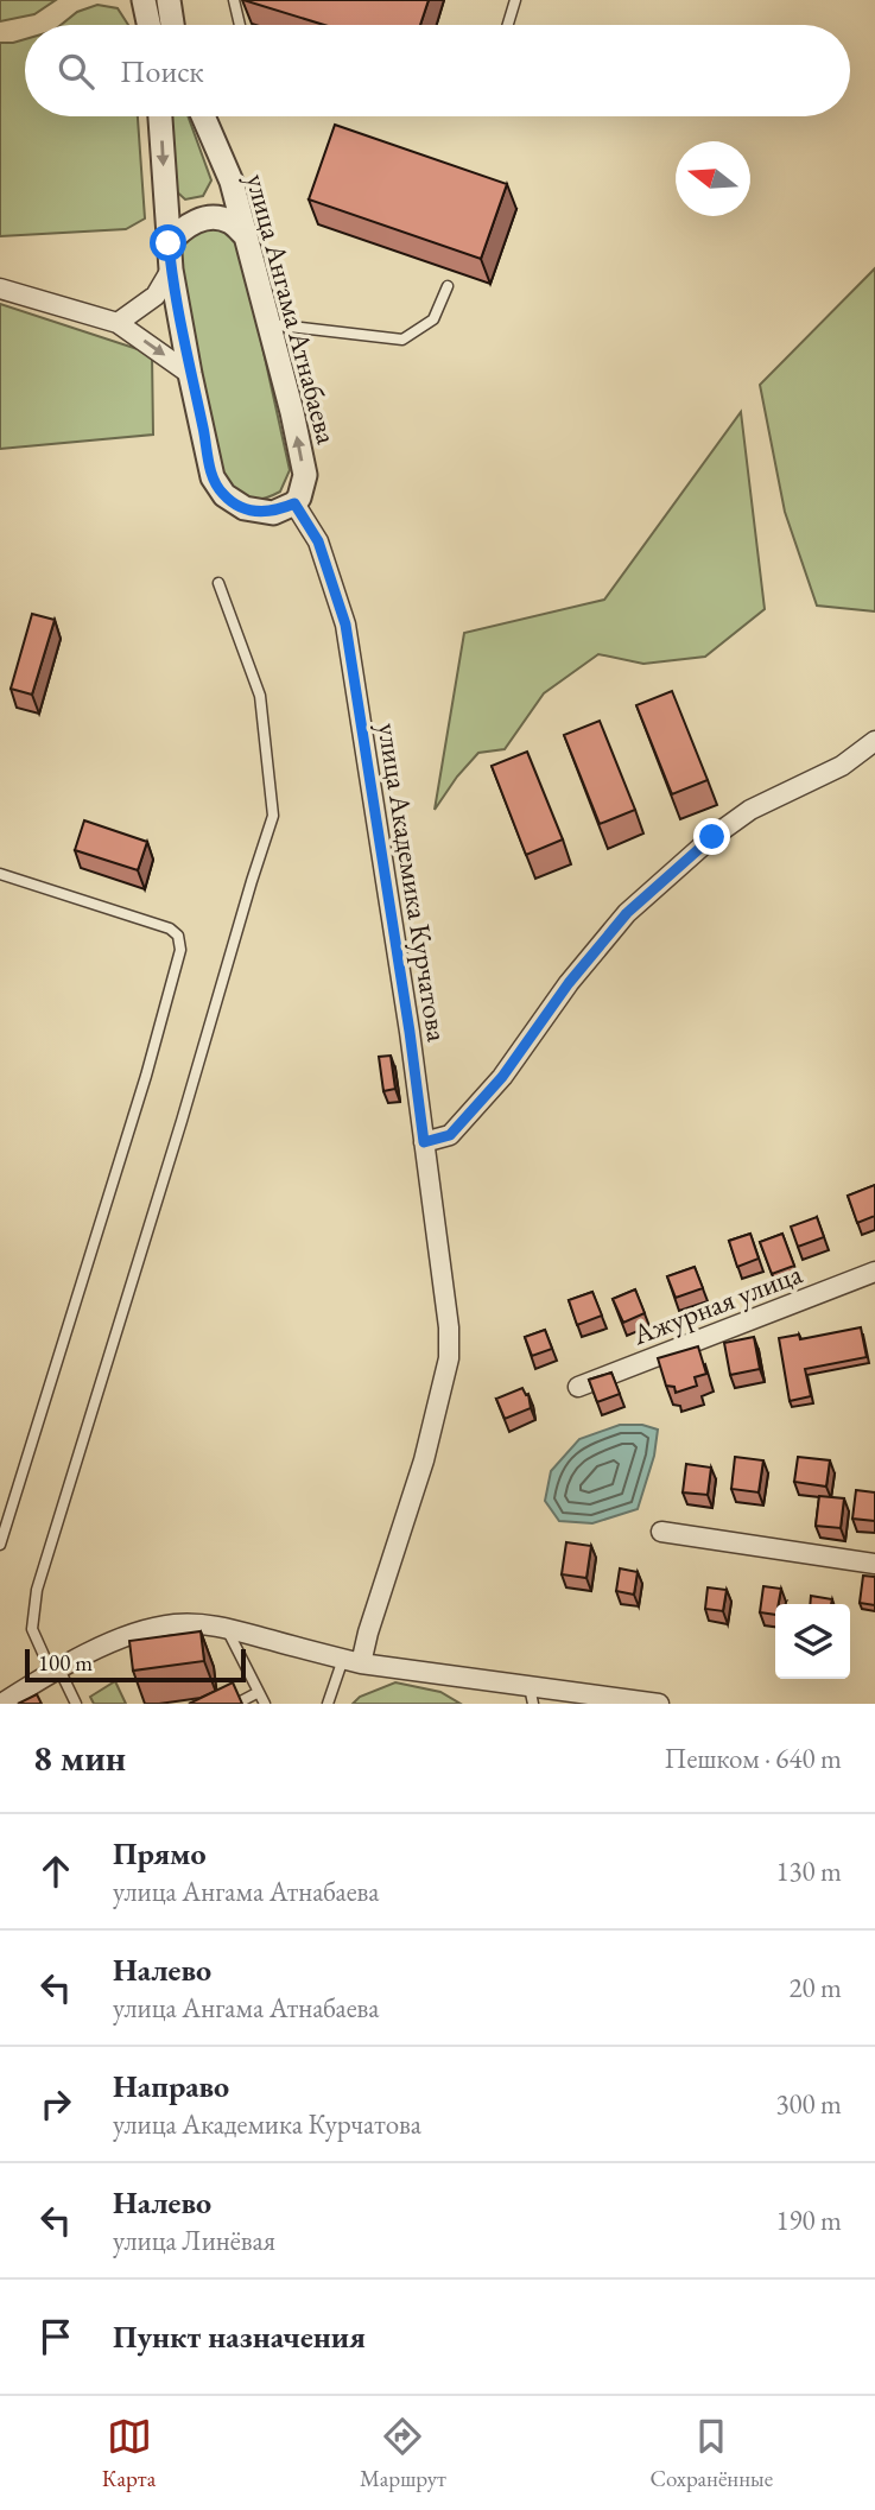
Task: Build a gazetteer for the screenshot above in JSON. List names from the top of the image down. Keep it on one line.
{"streets":{"street":["улица Ангама Атнабаева","улица Академика Курчатова","Ажурная улица"]},"crossings":[["улица Ангама Атнабаева","улица Академика Курчатова"]],"one_way":["улица Ангама Атнабаева"],"scale_bar":"100 m","north":"left","page":{"search":"Поиск","scale":"100 m","heading":["8 мин","Пешком · 640 m"],"list":[["Прямо","улица Ангама Атнабаева","130 m"],["Налево","улица Ангама Атнабаева","20 m"],["Направо","улица Академика Курчатова","300 m"],["Налево","улица Линёвая","190 m"],"Пункт назначения"],"nav":["Карта","Маршрут","Сохранённые"]}}
